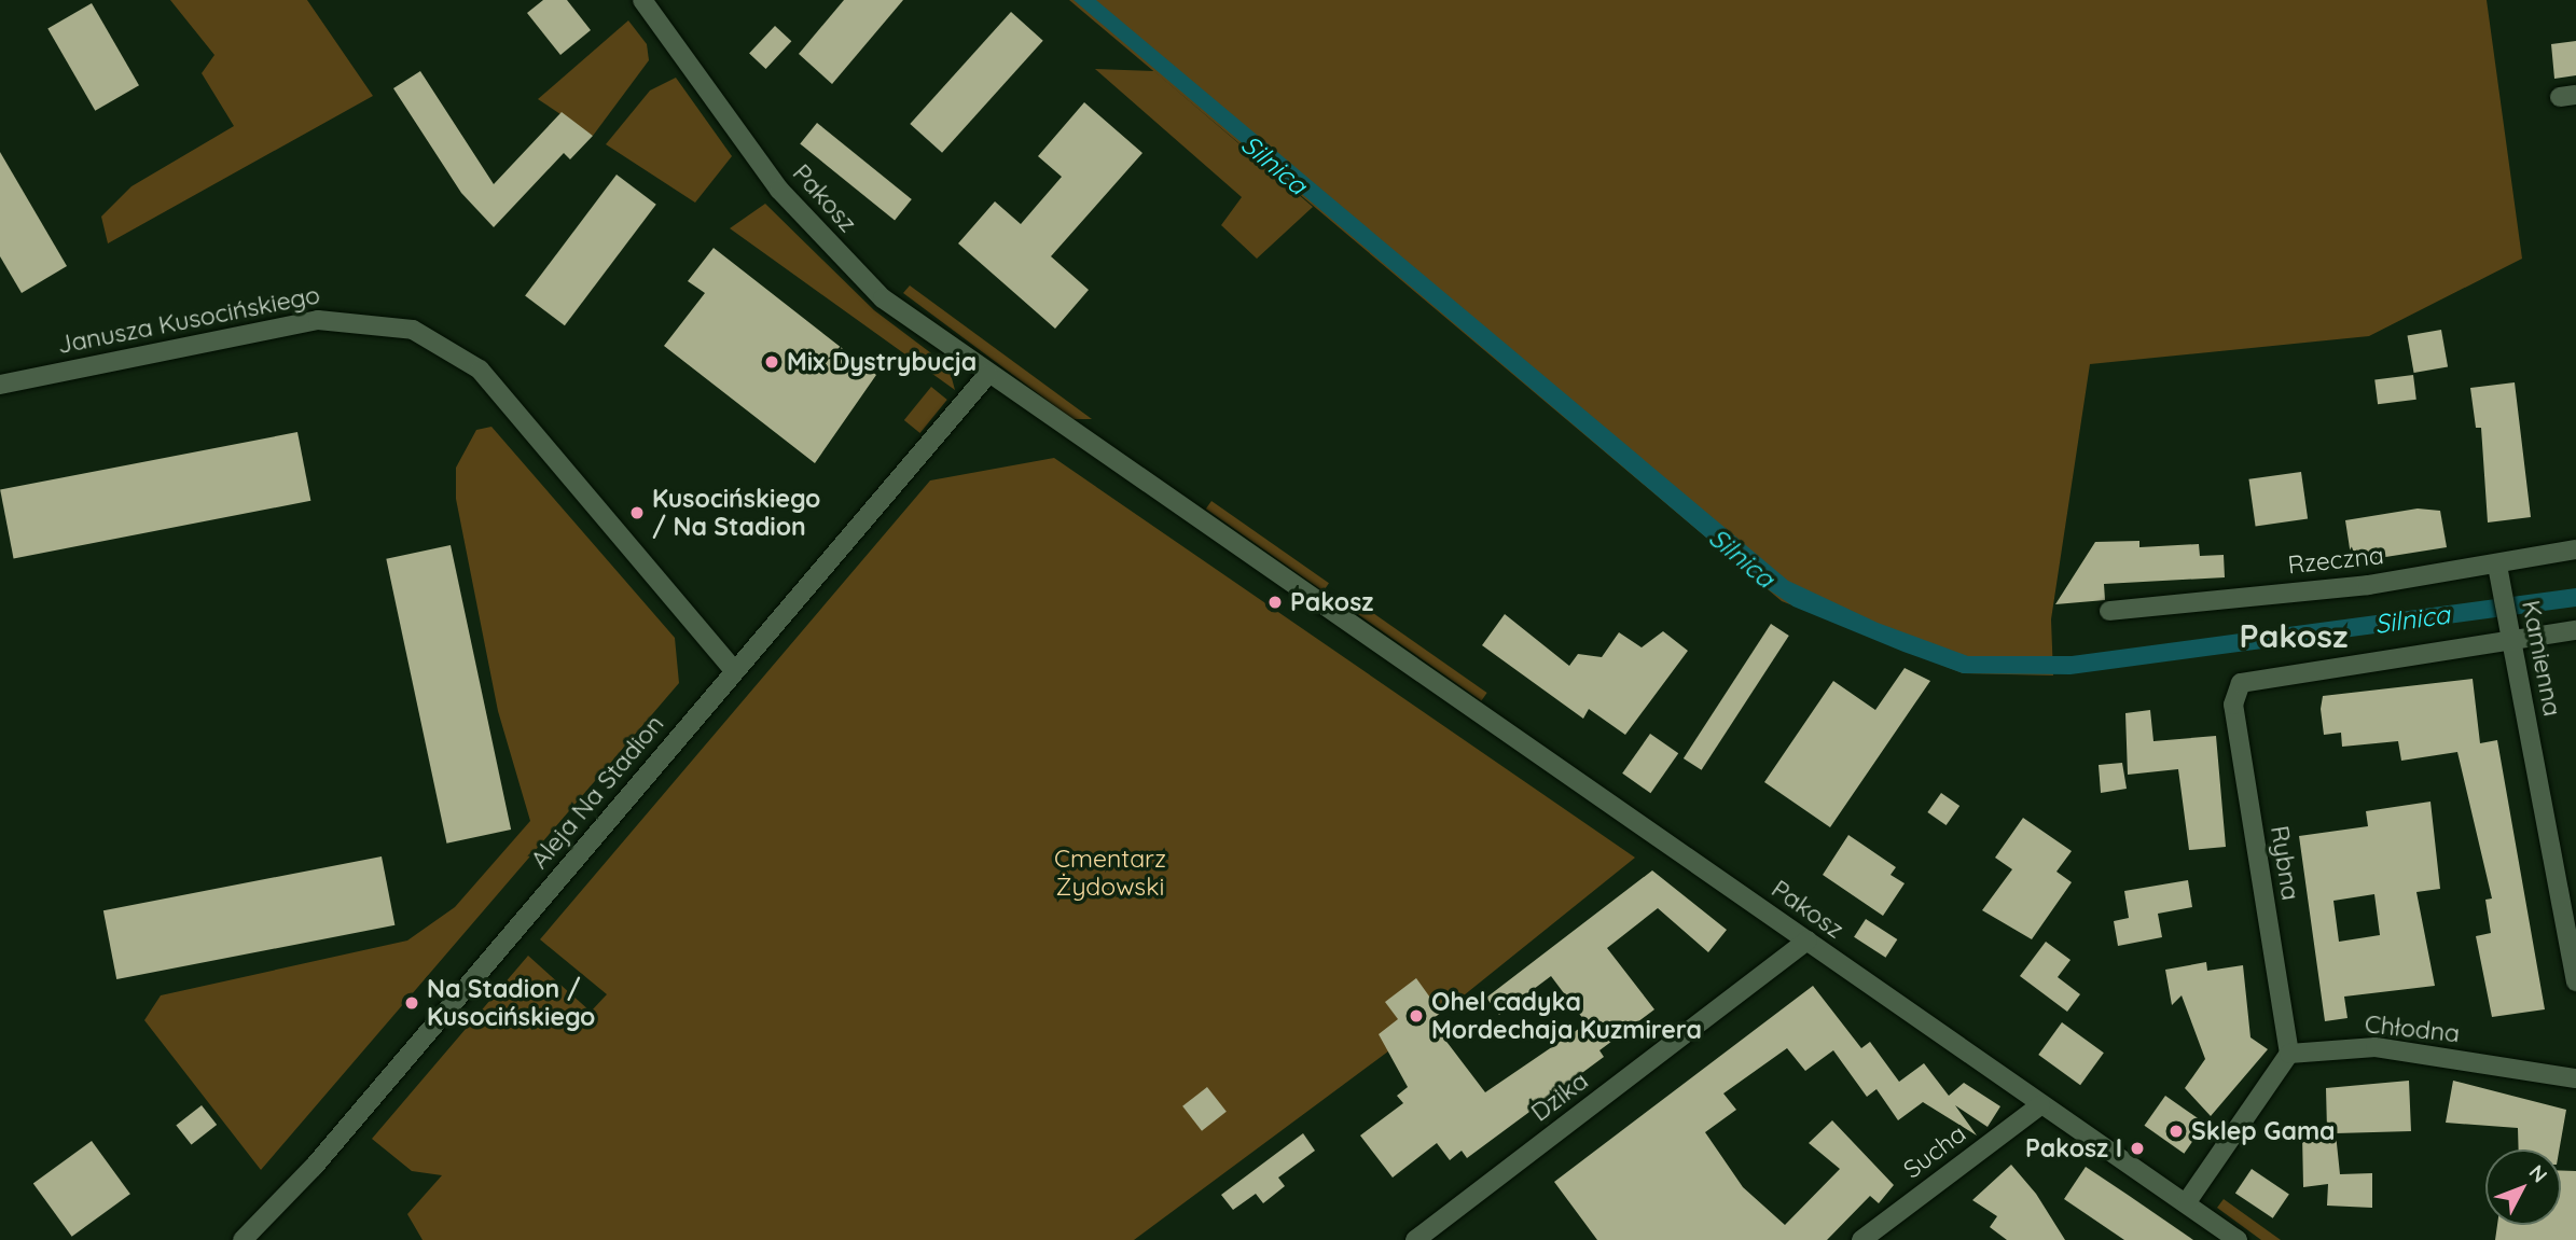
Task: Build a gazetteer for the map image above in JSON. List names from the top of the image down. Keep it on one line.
{"streets":{"street":["Pakosz","Janusza Kusocińskiego","Rzeczna","Kamienna","Aleja Na Stadion","Rybna","Chłodna","Dzika","Sucha"]},"crossings":[["Pakosz","Aleja Na Stadion"],["Pakosz","Dzika"],["Pakosz","Sucha"],["Janusza Kusocińskiego","Aleja Na Stadion"],["Rzeczna","Kamienna"],["Kamienna","Rybna"],["Rybna","Chłodna"]],"districts":["Pakosz"],"water":["Silnica"],"parks":["Cmentarz Żydowski"],"places":["Mix Dystrybucja","Kusocińskiego / Na Stadion","Pakosz","Na Stadion / Kusocińskiego","Ohel cadyka Mordechaja Kuzmirera","Sklep Gama","Pakosz I"],"north":"top right"}
